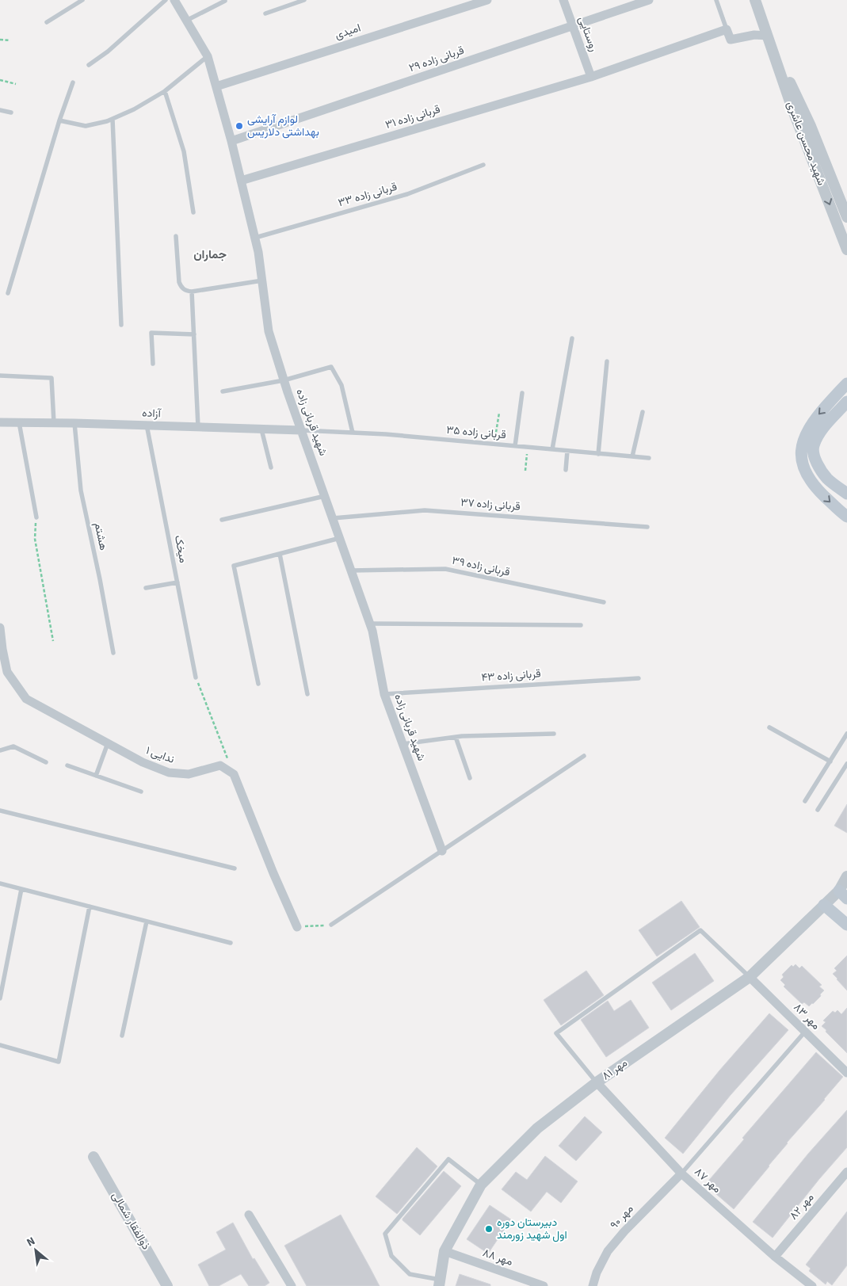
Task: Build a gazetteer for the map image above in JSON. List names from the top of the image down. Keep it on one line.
{"streets":{"street":["امیدی","روستایی","قربانی زاده ۲۹","قربانی زاده ۳۱","شهید محسن عاشری","آزاده","شهید قربانی زاده","ندایی ۱","مهر ۸۳","مهر ۸۱","مهر ۸۷","مهر ۸۲","مهر ۹۰","ذوالفقار شمالی","مهر ۸۸"],"lane":["قربانی زاده ۳۳","قربانی زاده ۳۵","قربانی زاده ۳۷","هشتم","میخک","قربانی زاده ۳۹","قربانی زاده ۴۳"]},"crossings":[["امیدی","شهید قربانی زاده"],["روستایی","قربانی زاده ۲۹"],["روستایی","قربانی زاده ۳۱"],["قربانی زاده ۲۹","شهید قربانی زاده"],["قربانی زاده ۳۱","شهید قربانی زاده"],["قربانی زاده ۳۳","شهید قربانی زاده"],["آزاده","شهید قربانی زاده"],["آزاده","قربانی زاده ۳۵"],["آزاده","هشتم"],["آزاده","میخک"],["شهید قربانی زاده","قربانی زاده ۳۵"],["شهید قربانی زاده","قربانی زاده ۳۷"],["شهید قربانی زاده","قربانی زاده ۳۹"],["شهید قربانی زاده","قربانی زاده ۴۳"],["مهر ۸۳","مهر ۸۱"],["مهر ۸۱","مهر ۸۷"],["مهر ۸۱","مهر ۸۸"],["مهر ۸۷","مهر ۸۲"],["مهر ۸۷","مهر ۹۰"]],"districts":["جماران"],"places":["لوازم آرایشی بهداشتی دلاریس","دبیرستان دوره اول شهید زورمند"],"north":"top left"}
